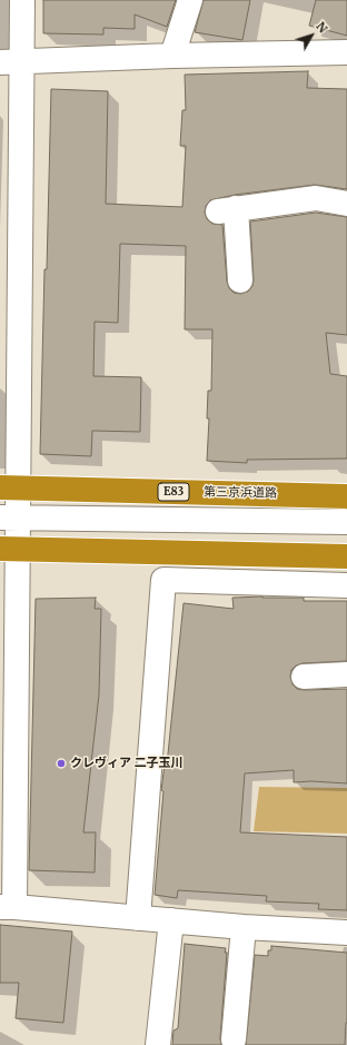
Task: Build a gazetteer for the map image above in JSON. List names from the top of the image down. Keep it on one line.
{"streets":{"highway":["E83","第三京浜道路"]},"places":["クレヴィア 二子玉川"],"north":"top right"}
